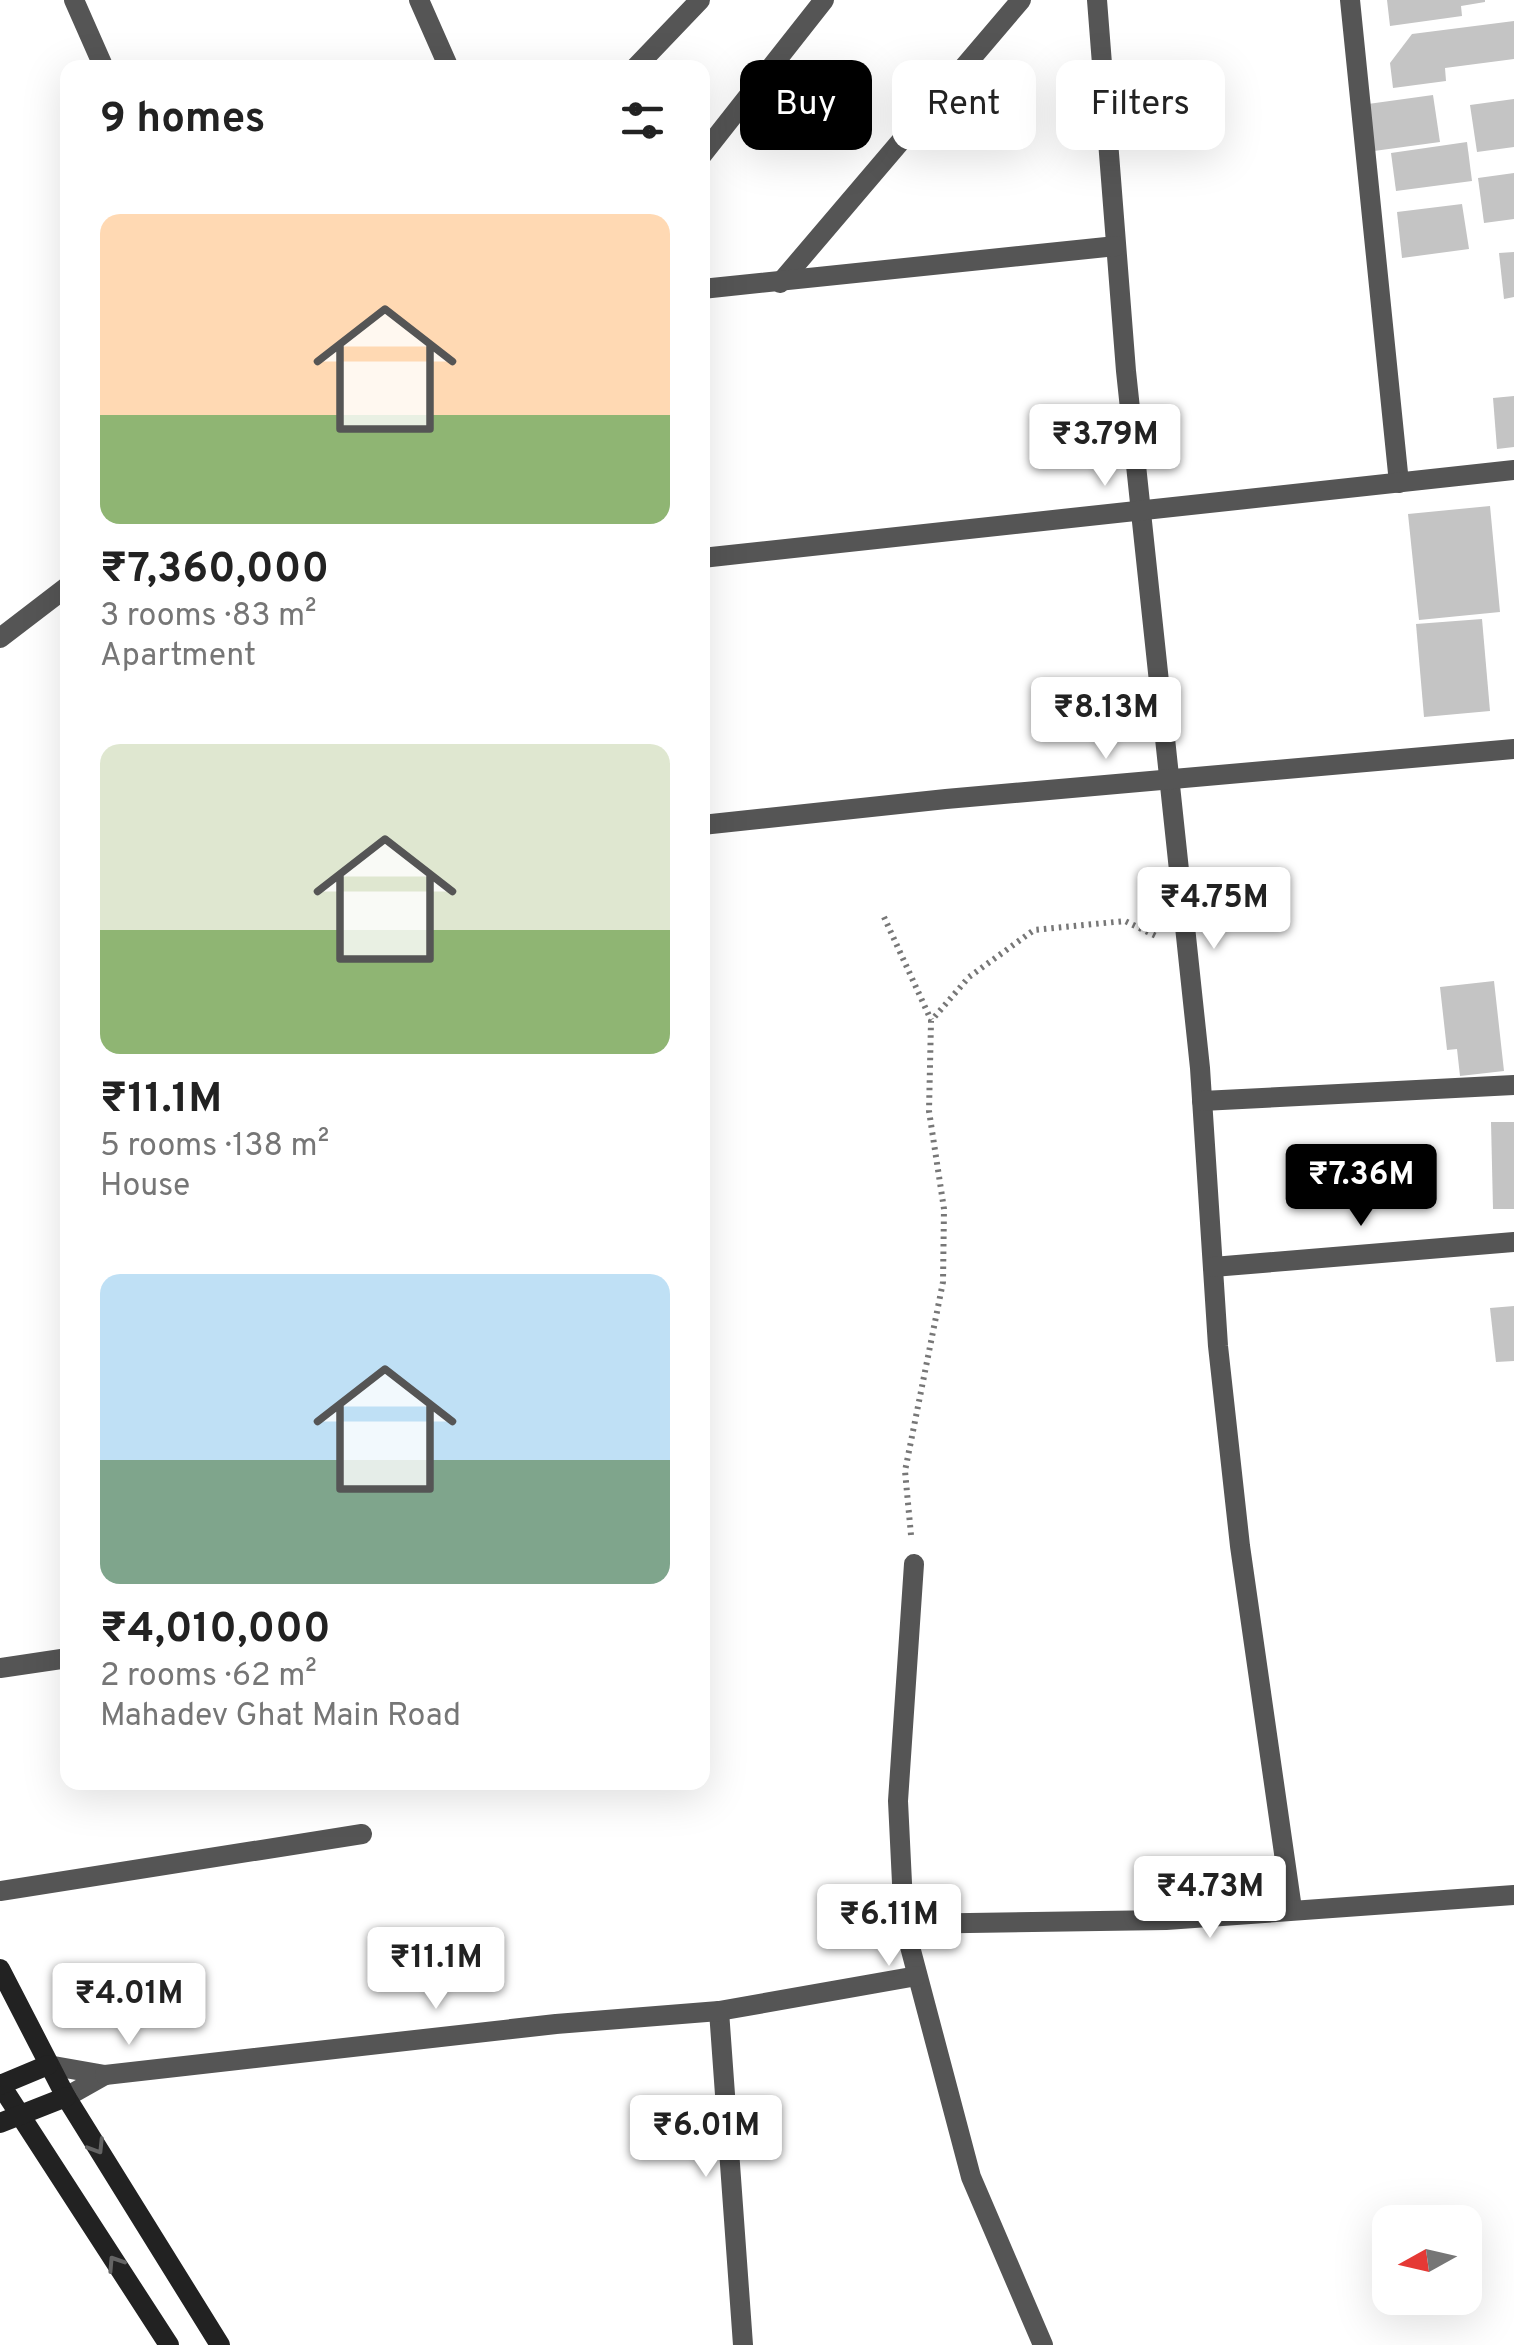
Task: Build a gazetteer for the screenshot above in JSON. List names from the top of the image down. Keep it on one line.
{"north":"left","page":{"chip":["Buy","Rent","Filters"],"heading":"9 homes","list":[{"name":"₹7,360,000","note":"3 rooms · 83 m² · Apartment"},{"name":"₹11.1M","note":"5 rooms · 138 m² · House"},{"name":"₹4,010,000","note":"2 rooms · 62 m² · Mahadev Ghat Main Road"}],"price":["₹3.79M","₹8.13M","₹4.75M","₹7.36M","₹4.73M","₹6.11M","₹11.1M","₹4.01M","₹6.01M"]}}
